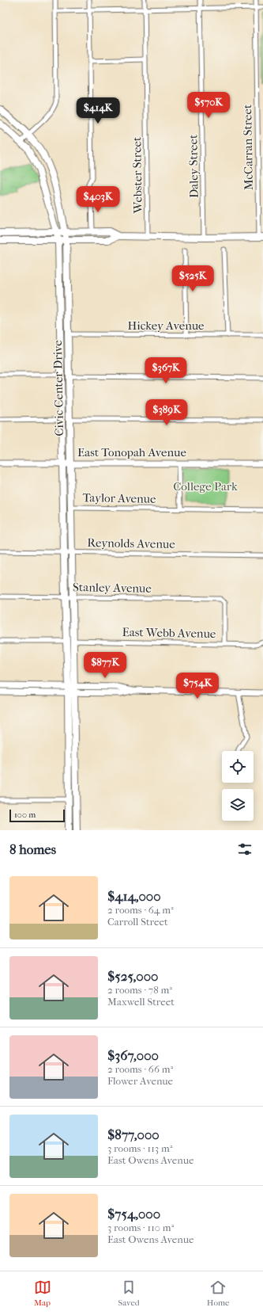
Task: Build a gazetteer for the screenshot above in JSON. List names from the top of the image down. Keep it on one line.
{"streets":{"main road":["Civic Center Drive","East Tonopah Avenue"],"street":["McCarran Street","Daley Street","Webster Street","Hickey Avenue","Taylor Avenue","Reynolds Avenue","Stanley Avenue","East Webb Avenue"]},"crossings":[["Hickey Avenue","Civic Center Drive"],["Civic Center Drive","East Tonopah Avenue"],["Civic Center Drive","Taylor Avenue"],["Civic Center Drive","Reynolds Avenue"],["Civic Center Drive","Stanley Avenue"],["Civic Center Drive","East Webb Avenue"],["Stanley Avenue","East Webb Avenue"]],"parks":["College Park"],"scale_bar":"100 m","page":{"price":["$570K","$414K","$403K","$525K","$367K","$389K","$877K","$754K"],"scale":"100 m","heading":"8 homes","list":[{"name":"$414,000","note":"2 rooms · 64 m² · Carroll Street"},{"name":"$525,000","note":"2 rooms · 78 m² · Maxwell Street"},{"name":"$367,000","note":"2 rooms · 66 m² · Flower Avenue"},{"name":"$877,000","note":"3 rooms · 113 m² · East Owens Avenue"},{"name":"$754,000","note":"3 rooms · 110 m² · East Owens Avenue"}],"tabs":["Map","Saved","Home"]}}
